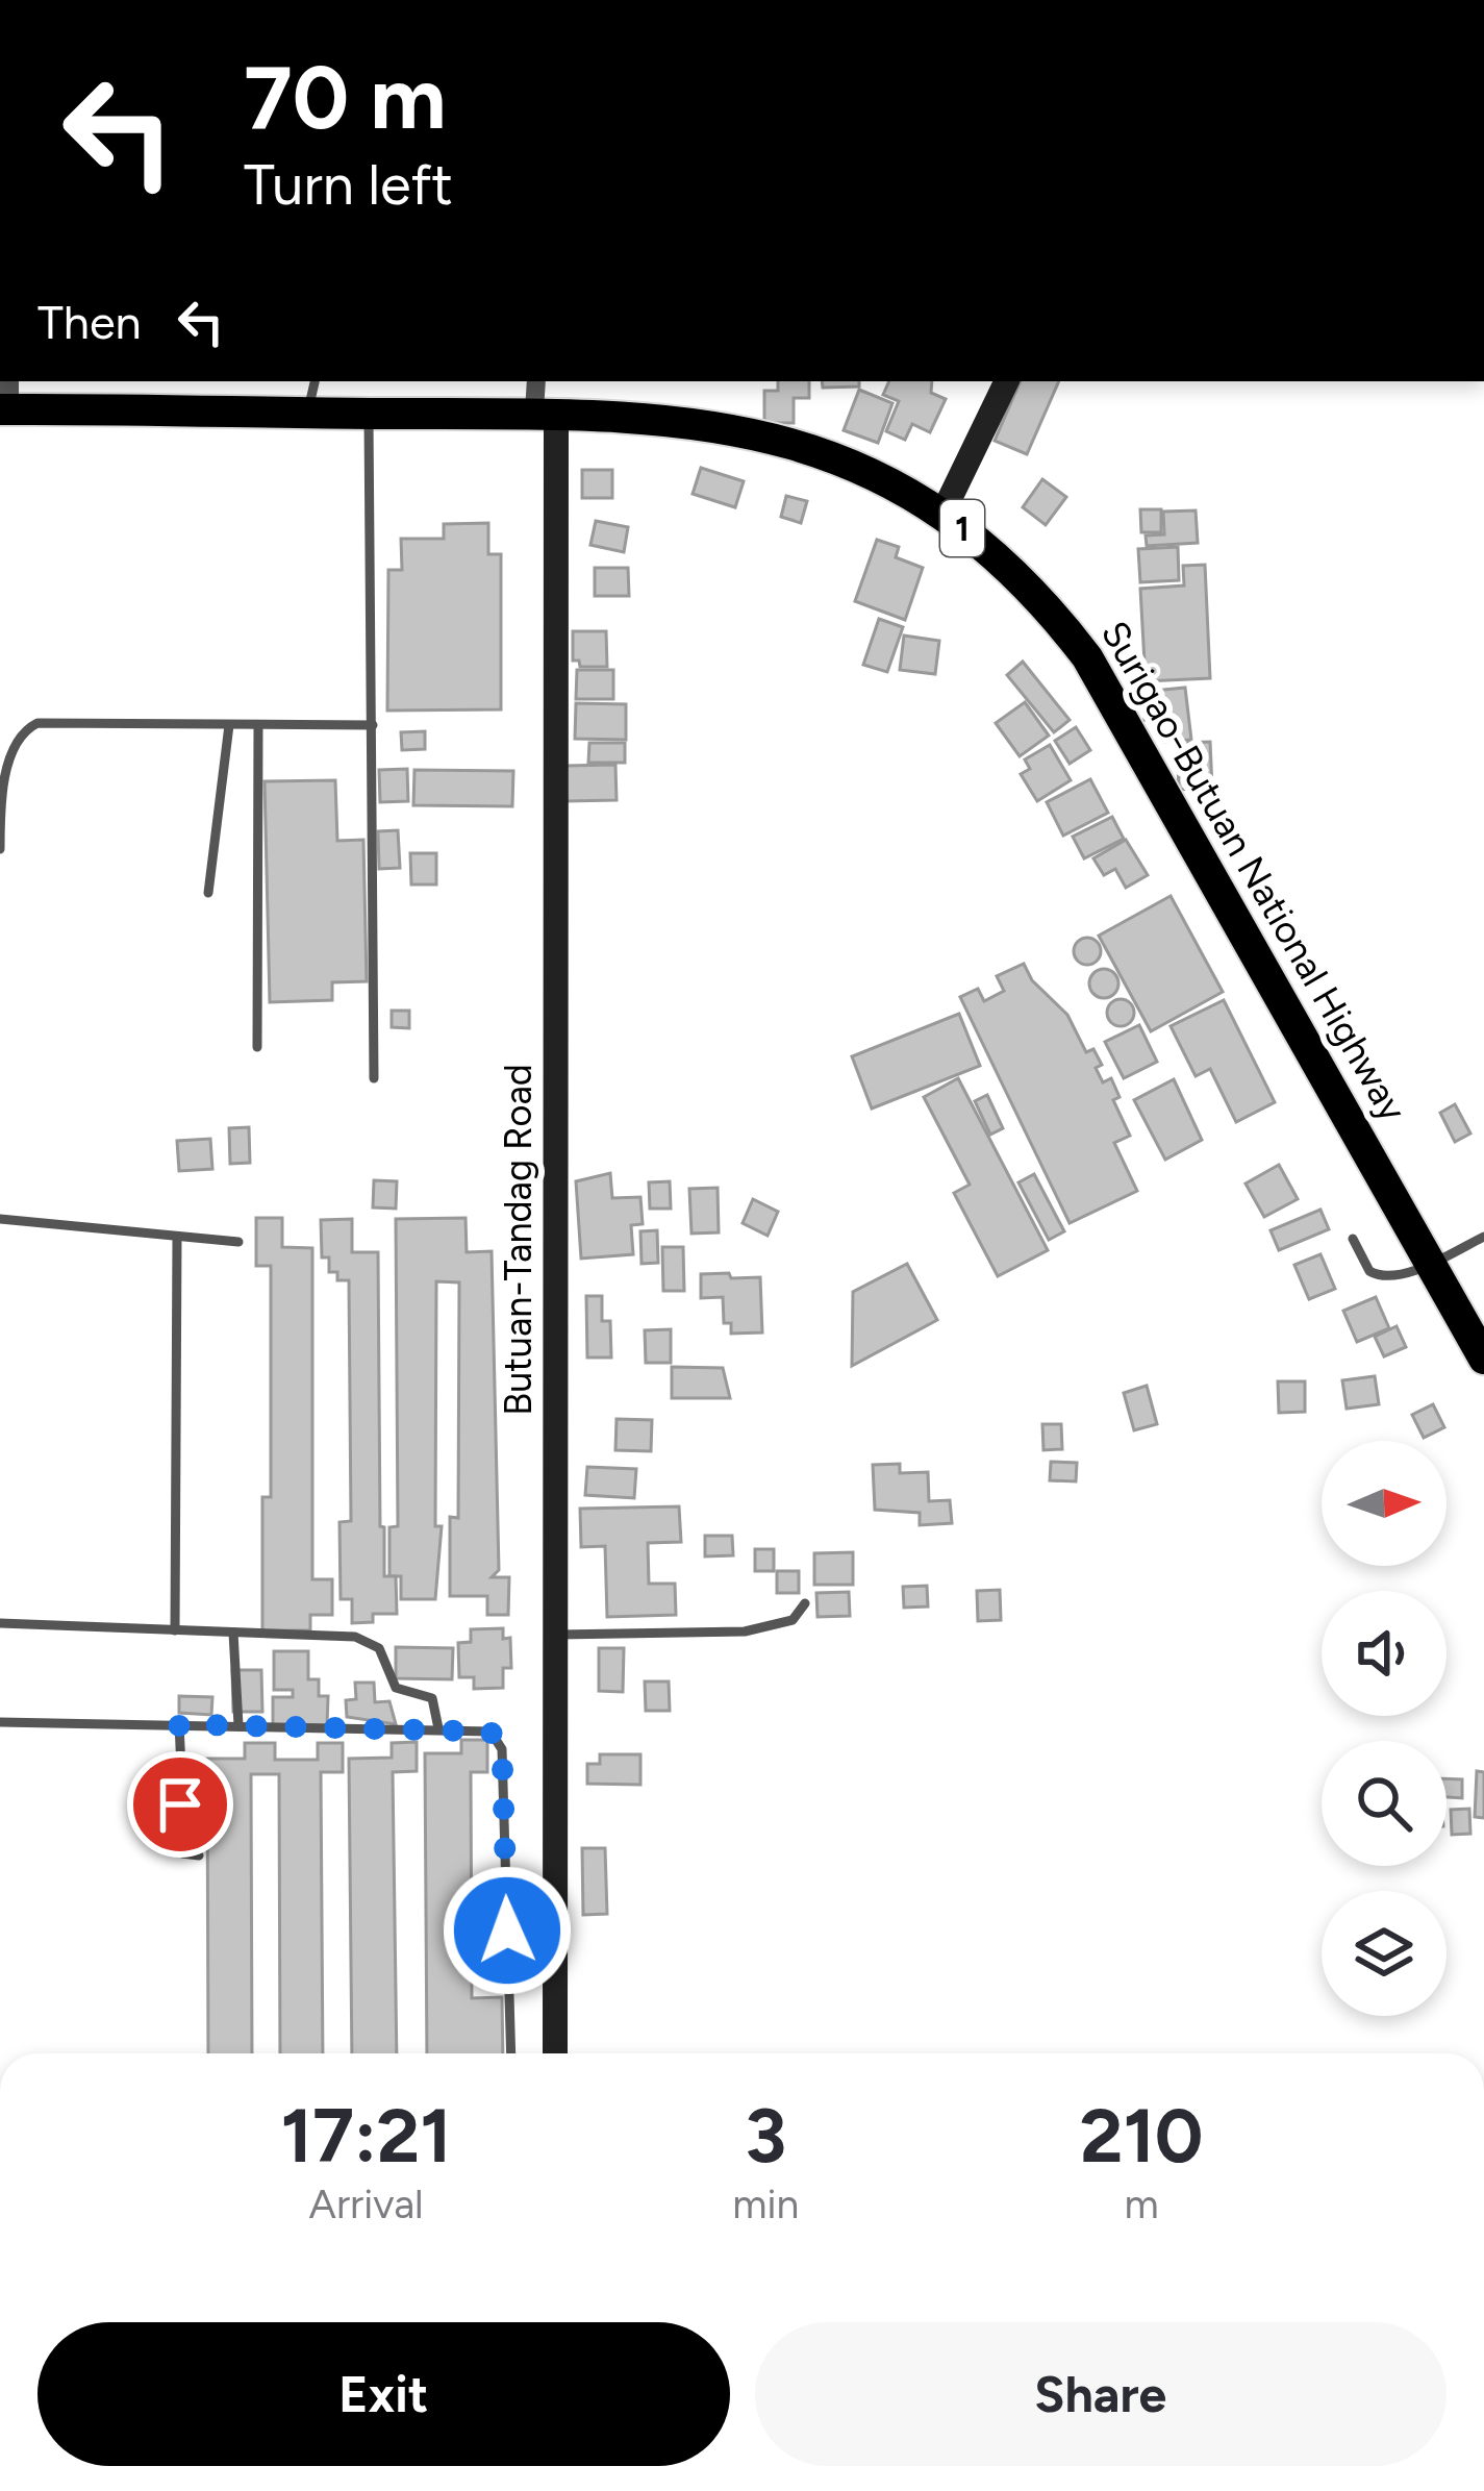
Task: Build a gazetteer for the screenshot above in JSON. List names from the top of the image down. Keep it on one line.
{"streets":{"highway":["1","Surigao-Butuan National Highway"],"main road":["Butuan-Tandag Road"]},"crossings":[["Surigao-Butuan National Highway","Butuan-Tandag Road"]],"north":"right","page":{"turn":["70 m","Turn left"],"then":"Then","eta":["17:21","Arrival","3","min","210","m"],"buttons":["Exit","Share"]}}
